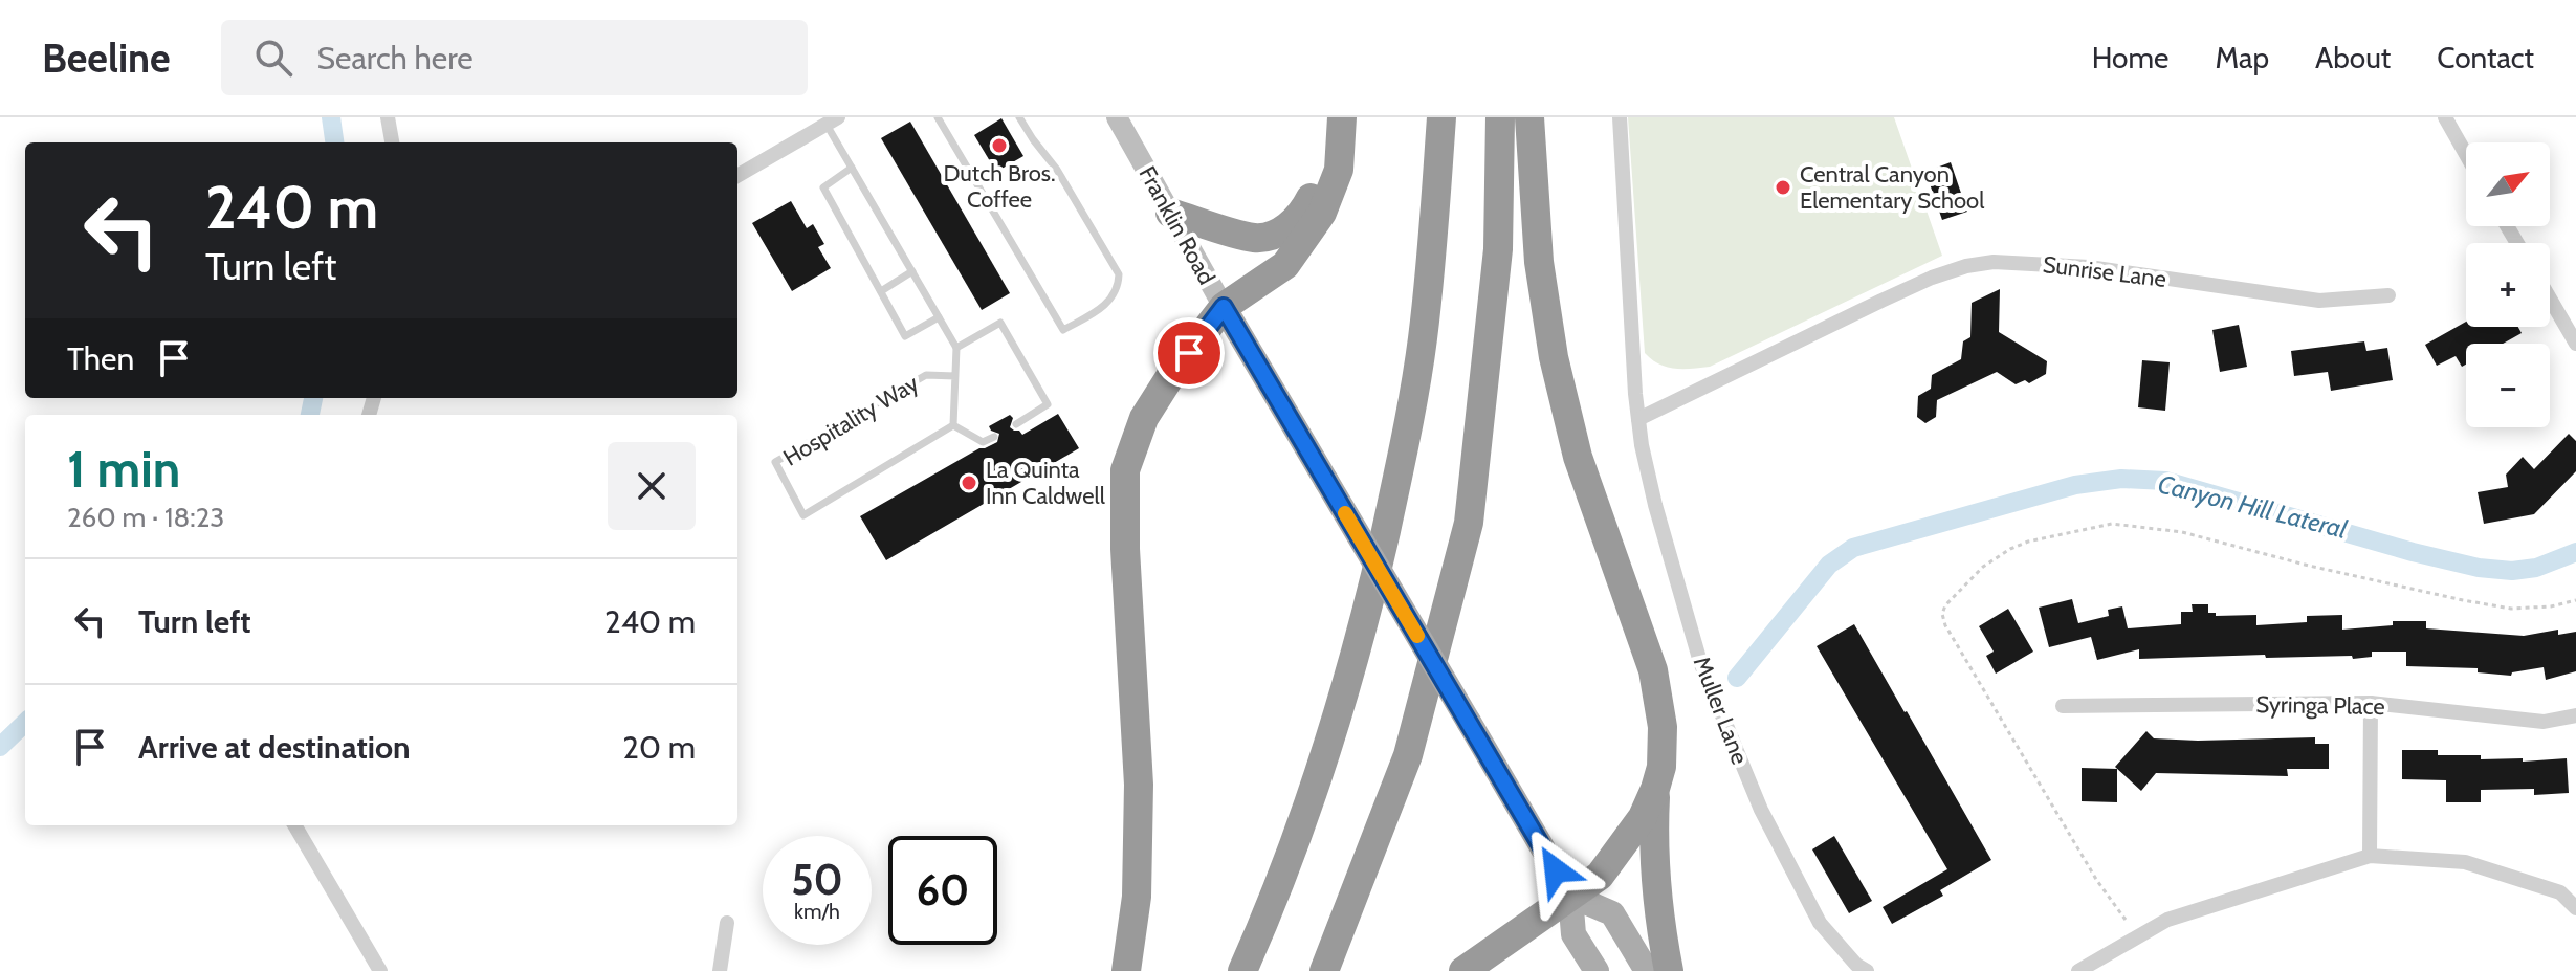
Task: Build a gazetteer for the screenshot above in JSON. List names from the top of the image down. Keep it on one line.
{"streets":{"main road":["Franklin Road"],"street":["Sunrise Lane","Syringa Place","Muller Lane"],"lane":["Hospitality Way"]},"crossings":[["Sunrise Lane","Muller Lane"]],"water":["Canyon Hill Lateral"],"places":["Dutch Bros. Coffee","Central Canyon Elementary School","La Quinta Inn Caldwell"],"north":"top right","page":{"header":"Beeline","search":"Search here","nav":["Home","Map","About","Contact"],"map_buttons":["+","−"],"turn":["240 m","Turn left"],"then":"Then","heading":["1 min","260 m · 18:23"],"list":[{"name":"Turn left","value":"240 m"},{"name":"Arrive at destination","value":"20 m"}],"speed":"50 km/h","limit":"60"}}
